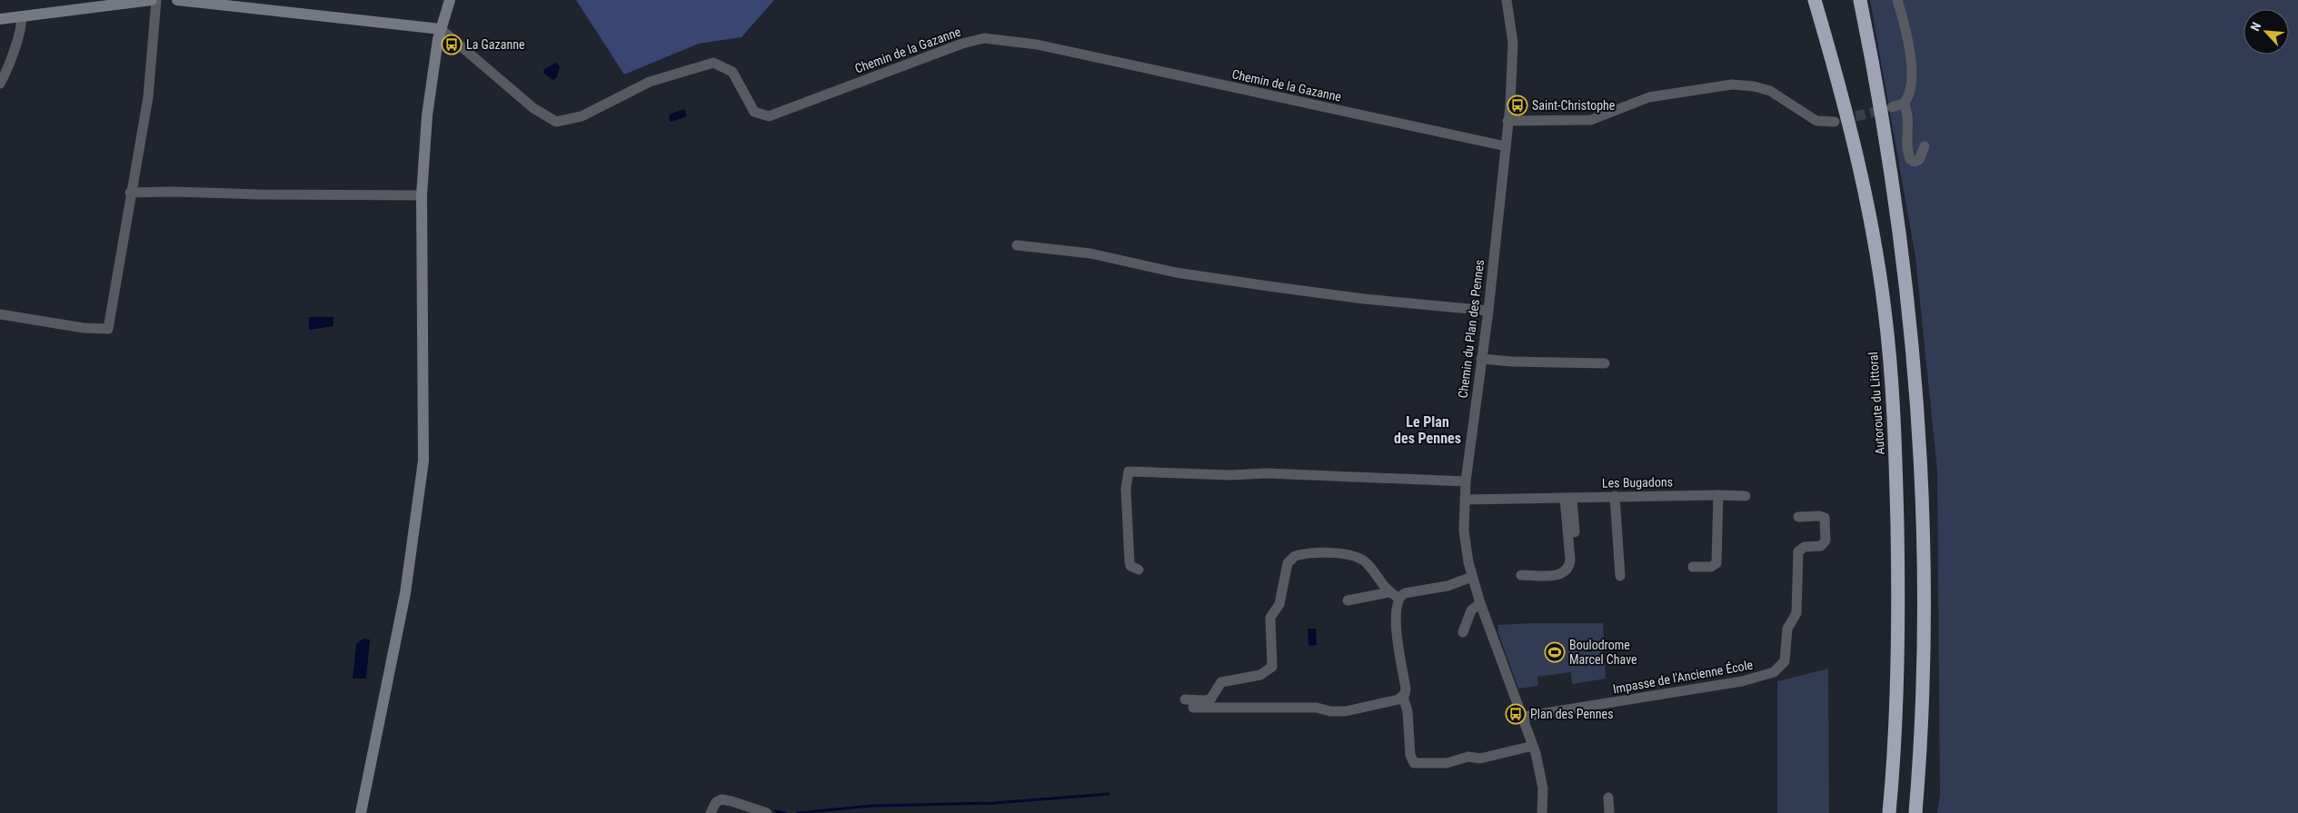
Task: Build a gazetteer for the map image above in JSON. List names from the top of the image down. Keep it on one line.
{"streets":{"highway":["Autoroute du Littoral"],"street":["Chemin de la Gazanne","Chemin du Plan des Pennes","Les Bugadons","Impasse de l'Ancienne École"]},"crossings":[["Chemin de la Gazanne","Chemin du Plan des Pennes"],["Chemin du Plan des Pennes","Les Bugadons"],["Chemin du Plan des Pennes","Impasse de l'Ancienne École"]],"districts":["Le Plan des Pennes"],"places":{"bus stop":["La Gazanne","Saint-Christophe","Plan des Pennes"],"sports":["Boulodrome Marcel Chave"]},"north":"top left"}
